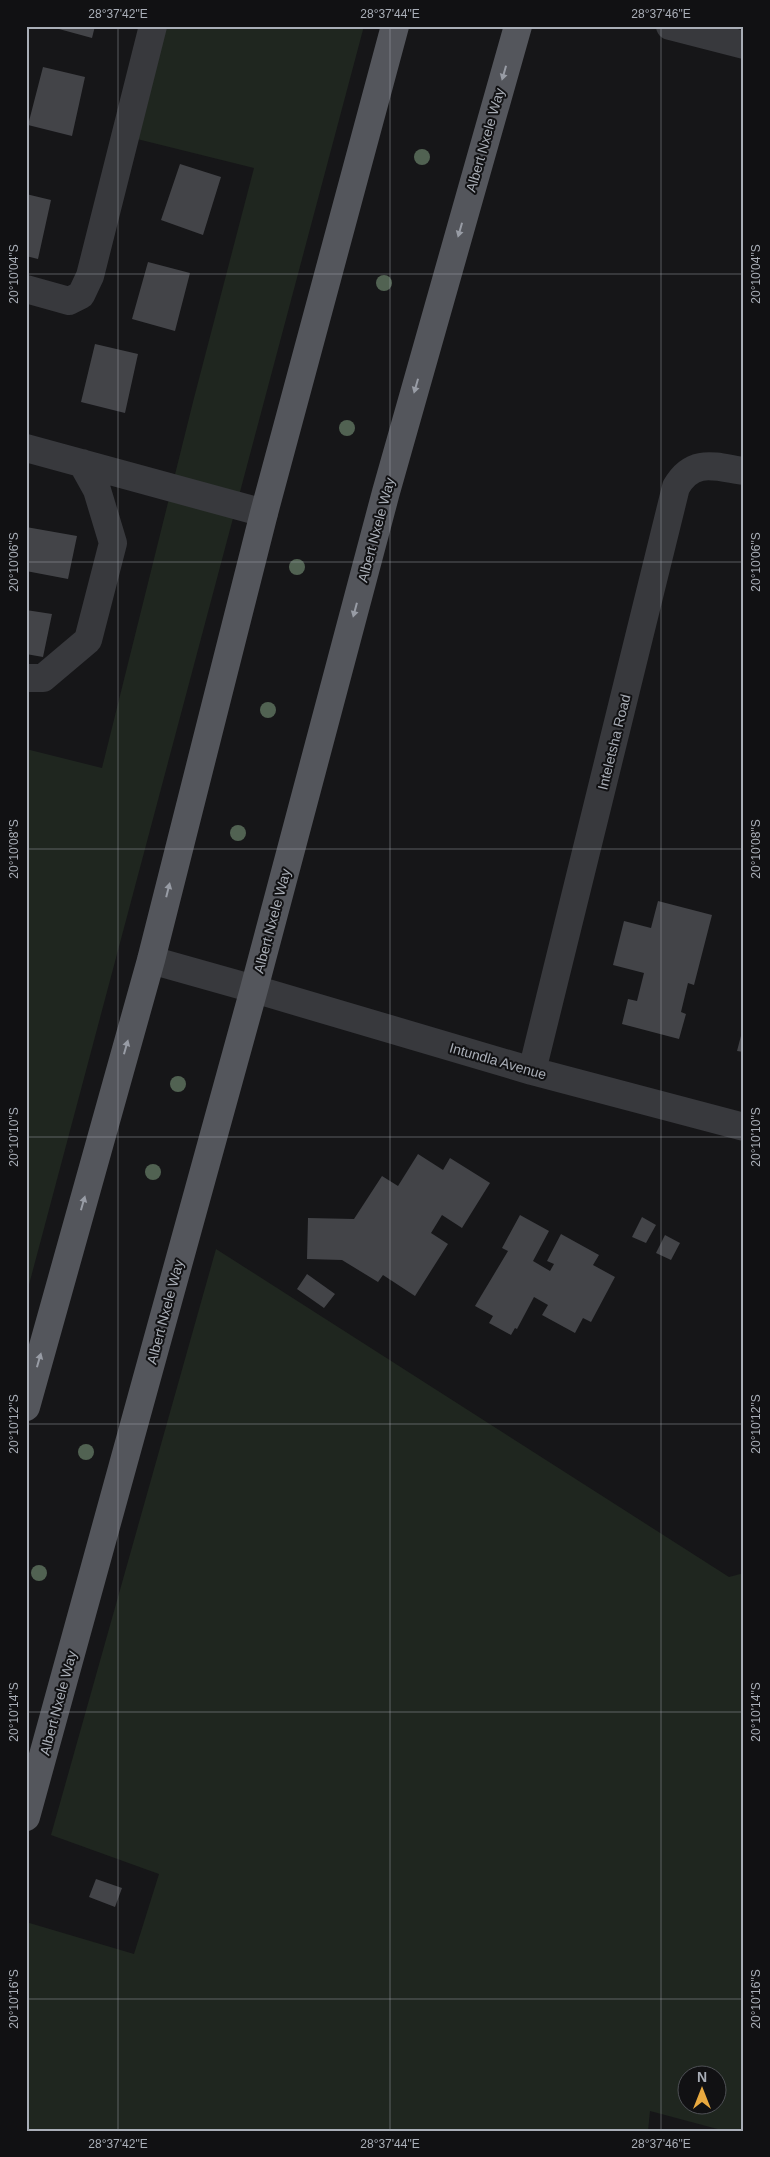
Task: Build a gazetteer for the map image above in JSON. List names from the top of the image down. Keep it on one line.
{"streets":{"main road":["Albert Nxele Way"],"street":["Inteletsha Road","Intundla Avenue"]},"crossings":[["Albert Nxele Way","Intundla Avenue"],["Inteletsha Road","Intundla Avenue"]],"north":"top","coordinates":["28°37'42\"E","28°37'44\"E","28°37'46\"E","20°10'04\"S","20°10'06\"S","20°10'08\"S","20°10'10\"S","20°10'12\"S","20°10'14\"S","20°10'16\"S"]}
